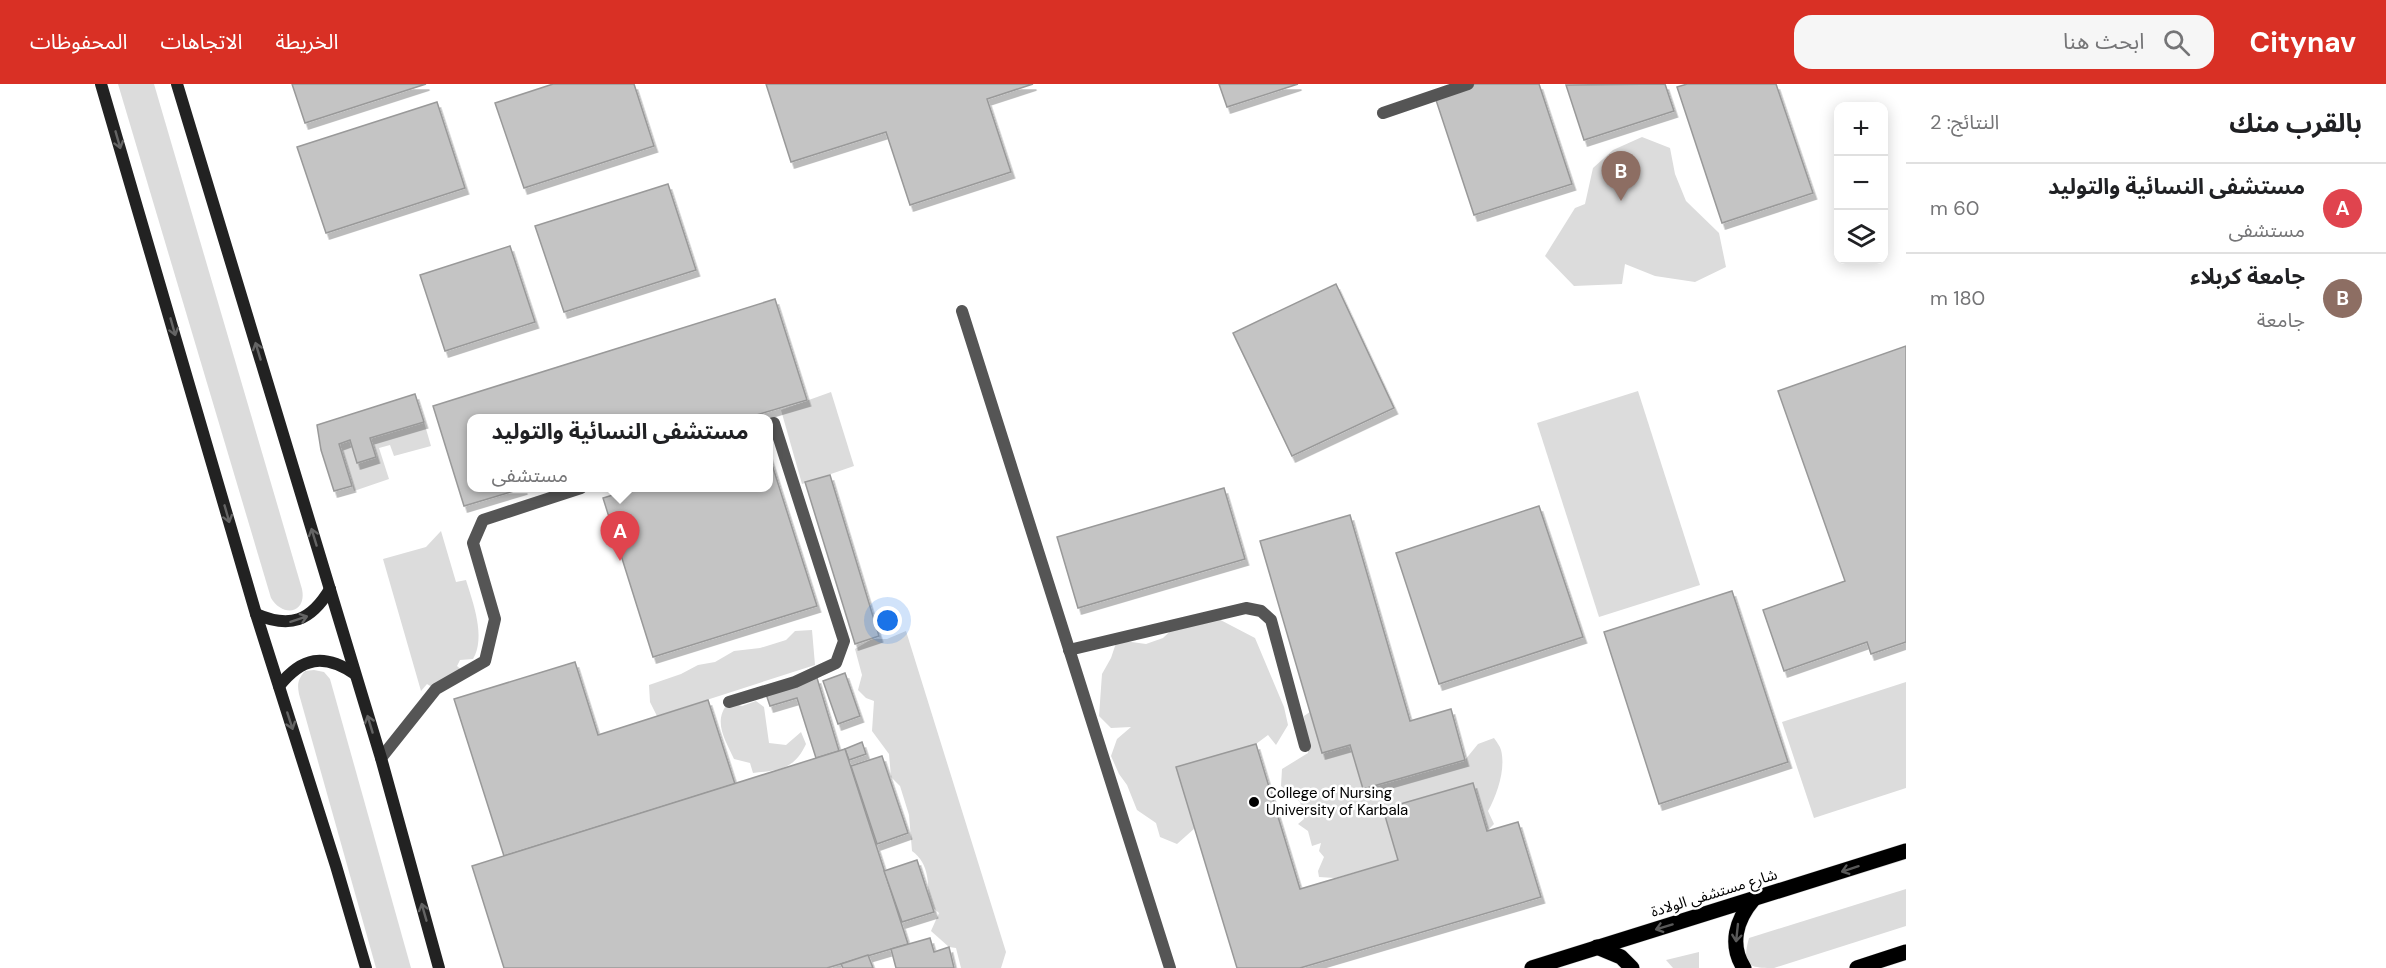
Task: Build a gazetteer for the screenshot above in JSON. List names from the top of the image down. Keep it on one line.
{"streets":{"main road":["شارع مستشفى الولادة"]},"one_way":["شارع مستشفى الولادة"],"places":["College of Nursing University of Karbala"],"page":{"header":"Citynav","search":"ابحث هنا","nav":["الخريطة","الاتجاهات","المحفوظات"],"heading":["بالقرب منك","النتائج: 2"],"map_buttons":["+","−"],"pins":["B","A"],"list":[{"mark":"A","name":"مستشفى النسائية والتوليد","note":"مستشفى","value":"60 m"},{"mark":"B","name":"جامعة كربلاء","note":"جامعة","value":"180 m"}],"popup":["مستشفى النسائية والتوليد","مستشفى"]}}
